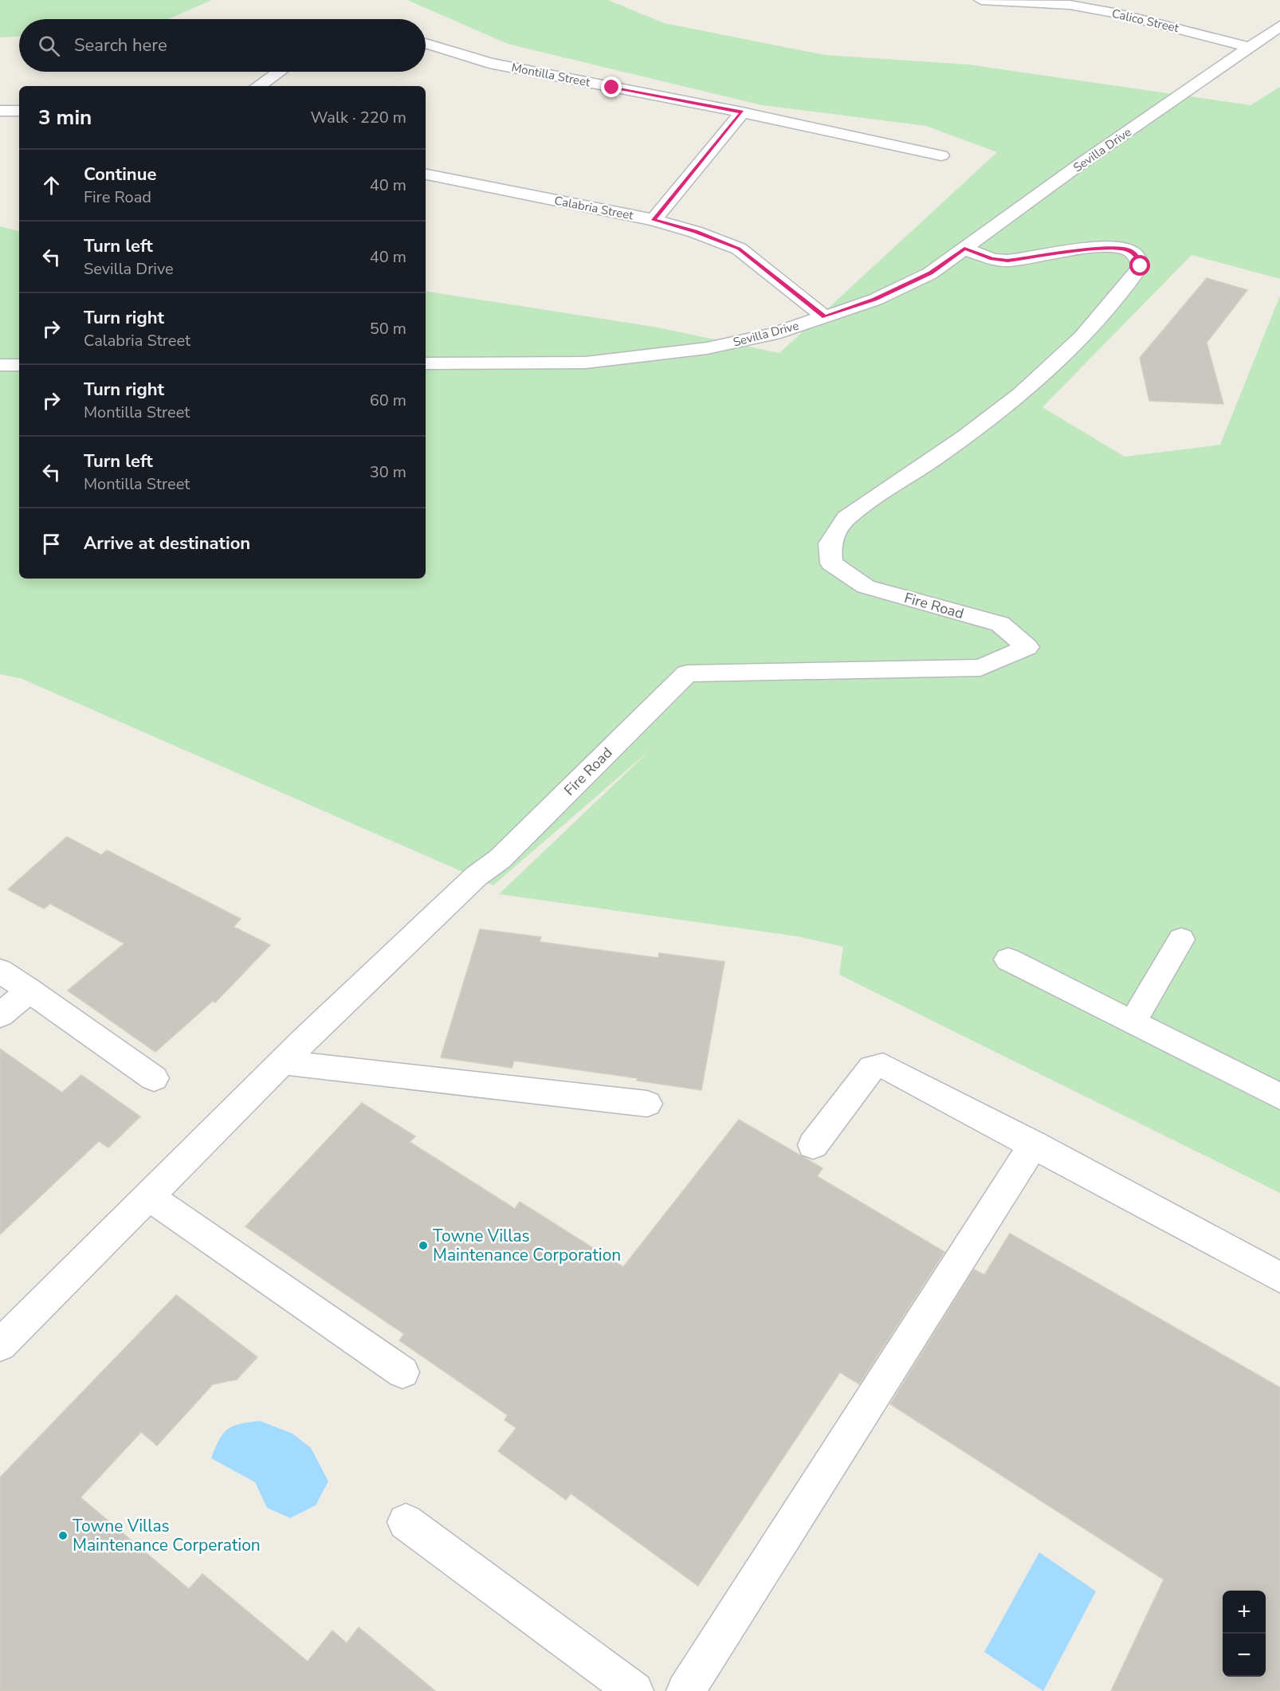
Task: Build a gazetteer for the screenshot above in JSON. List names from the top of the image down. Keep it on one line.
{"streets":{"street":["Calico Street","Montilla Street","Sevilla Drive","Calabria Street","Fire Road"]},"crossings":[["Calico Street","Sevilla Drive"],["Sevilla Drive","Calabria Street"],["Sevilla Drive","Fire Road"]],"places":["Towne Villas Maintenance Corporation","Towne Villas Maintenance Corperation"],"page":{"search":"Search here","heading":["3 min","Walk · 220 m"],"list":[["Continue","Fire Road","40 m"],["Turn left","Sevilla Drive","40 m"],["Turn right","Calabria Street","50 m"],["Turn right","Montilla Street","60 m"],["Turn left","Montilla Street","30 m"],"Arrive at destination"],"map_buttons":["+","−"]}}
